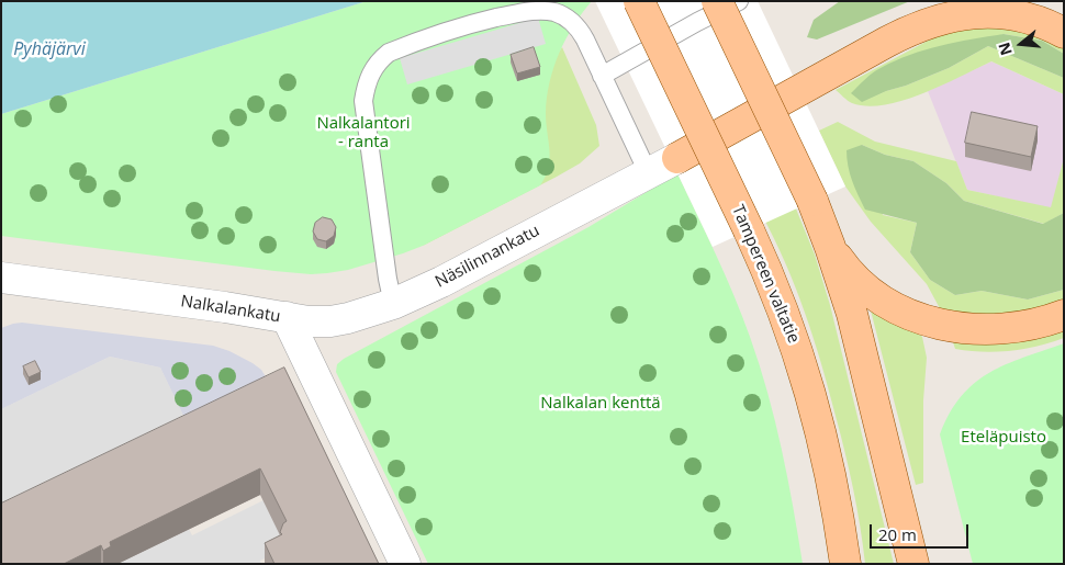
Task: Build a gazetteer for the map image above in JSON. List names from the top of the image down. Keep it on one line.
{"streets":{"main road":["Tampereen valtatie"],"street":["Näsilinnankatu","Nalkalankatu"]},"crossings":[["Näsilinnankatu","Nalkalankatu"]],"water":["Pyhäjärvi"],"parks":["Nalkalantori - ranta","Nalkalan kenttä","Eteläpuisto"],"scale_bar":"20 m","north":"left"}
